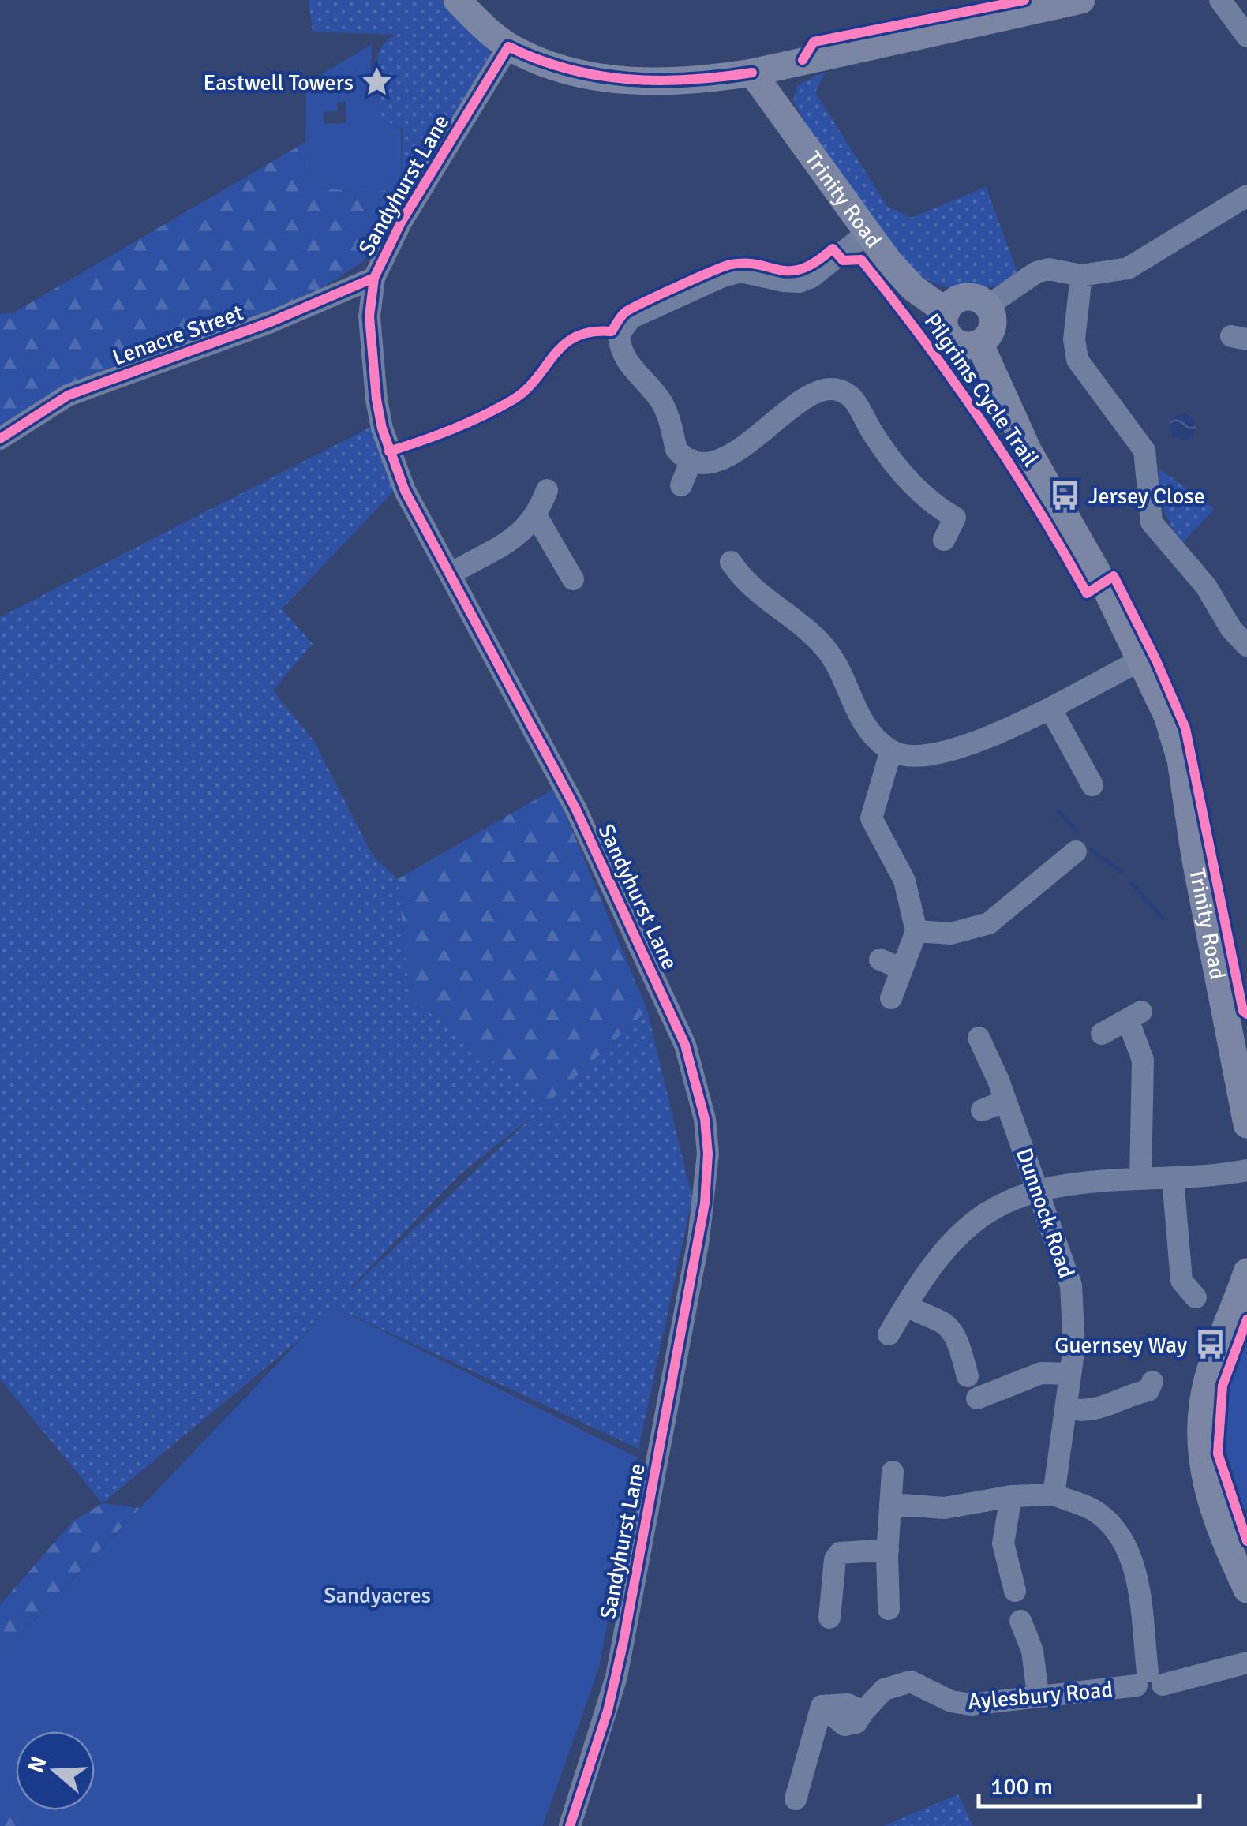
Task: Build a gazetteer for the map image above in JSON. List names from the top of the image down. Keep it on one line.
{"streets":{"main road":["Trinity Road"],"street":["Sandyhurst Lane","Lenacre Street","Dunnock Road","Aylesbury Road"],"cycle path":["Pilgrims Cycle Trail"]},"crossings":[["Sandyhurst Lane","Lenacre Street"]],"parks":["Sandyacres"],"places":{"place":["Eastwell Towers"],"bus stop":["Jersey Close","Guernsey Way"]},"scale_bar":"100 m","north":"left"}
